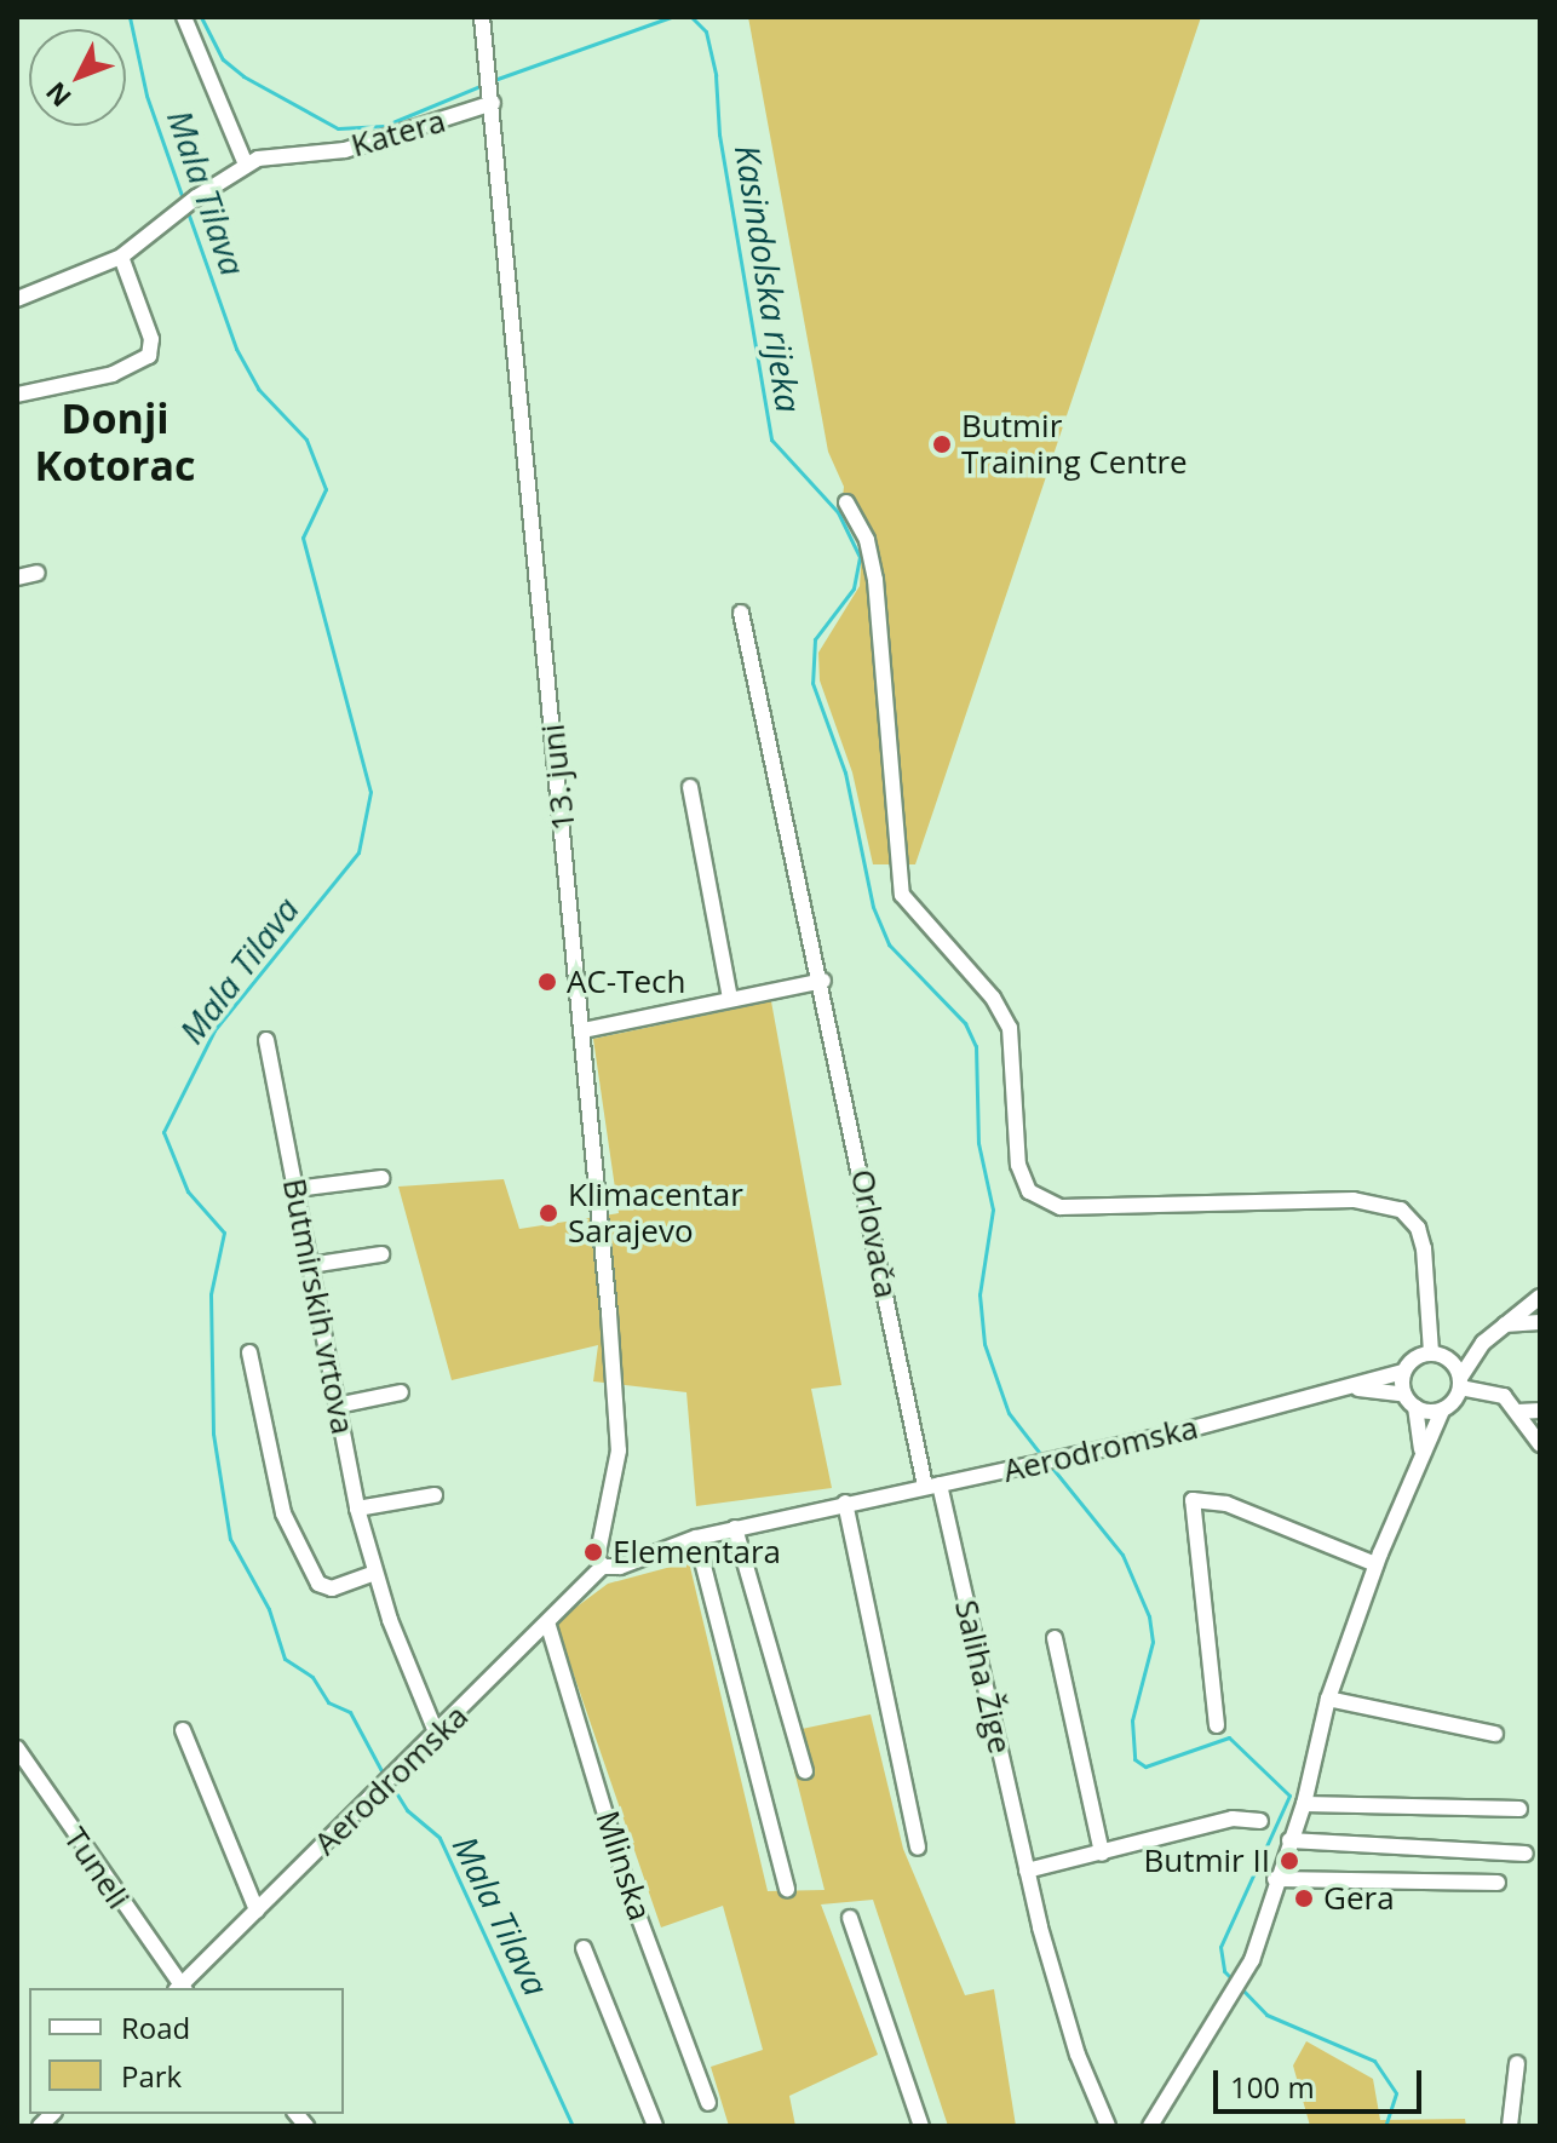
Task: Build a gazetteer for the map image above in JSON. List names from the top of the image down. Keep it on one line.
{"streets":{"street":["Katera","13. juni","Orlovača","Butmirskih vrtova","Aerodromska","Saliha Žige","Mlinska","Tuneli"]},"crossings":[["Katera","13. juni"],["13. juni","Aerodromska"],["Orlovača","Aerodromska"],["Orlovača","Saliha Žige"],["Butmirskih vrtova","Aerodromska"],["Aerodromska","Saliha Žige"],["Aerodromska","Mlinska"]],"districts":["Donji Kotorac"],"water":["Mala Tilava","Kasindolska rijeka"],"places":["Butmir Training Centre","AC-Tech","Klimacentar Sarajevo","Elementara","Butmir II","Gera"],"legend":["Road","Park"],"scale_bar":"100 m","north":"bottom left"}
